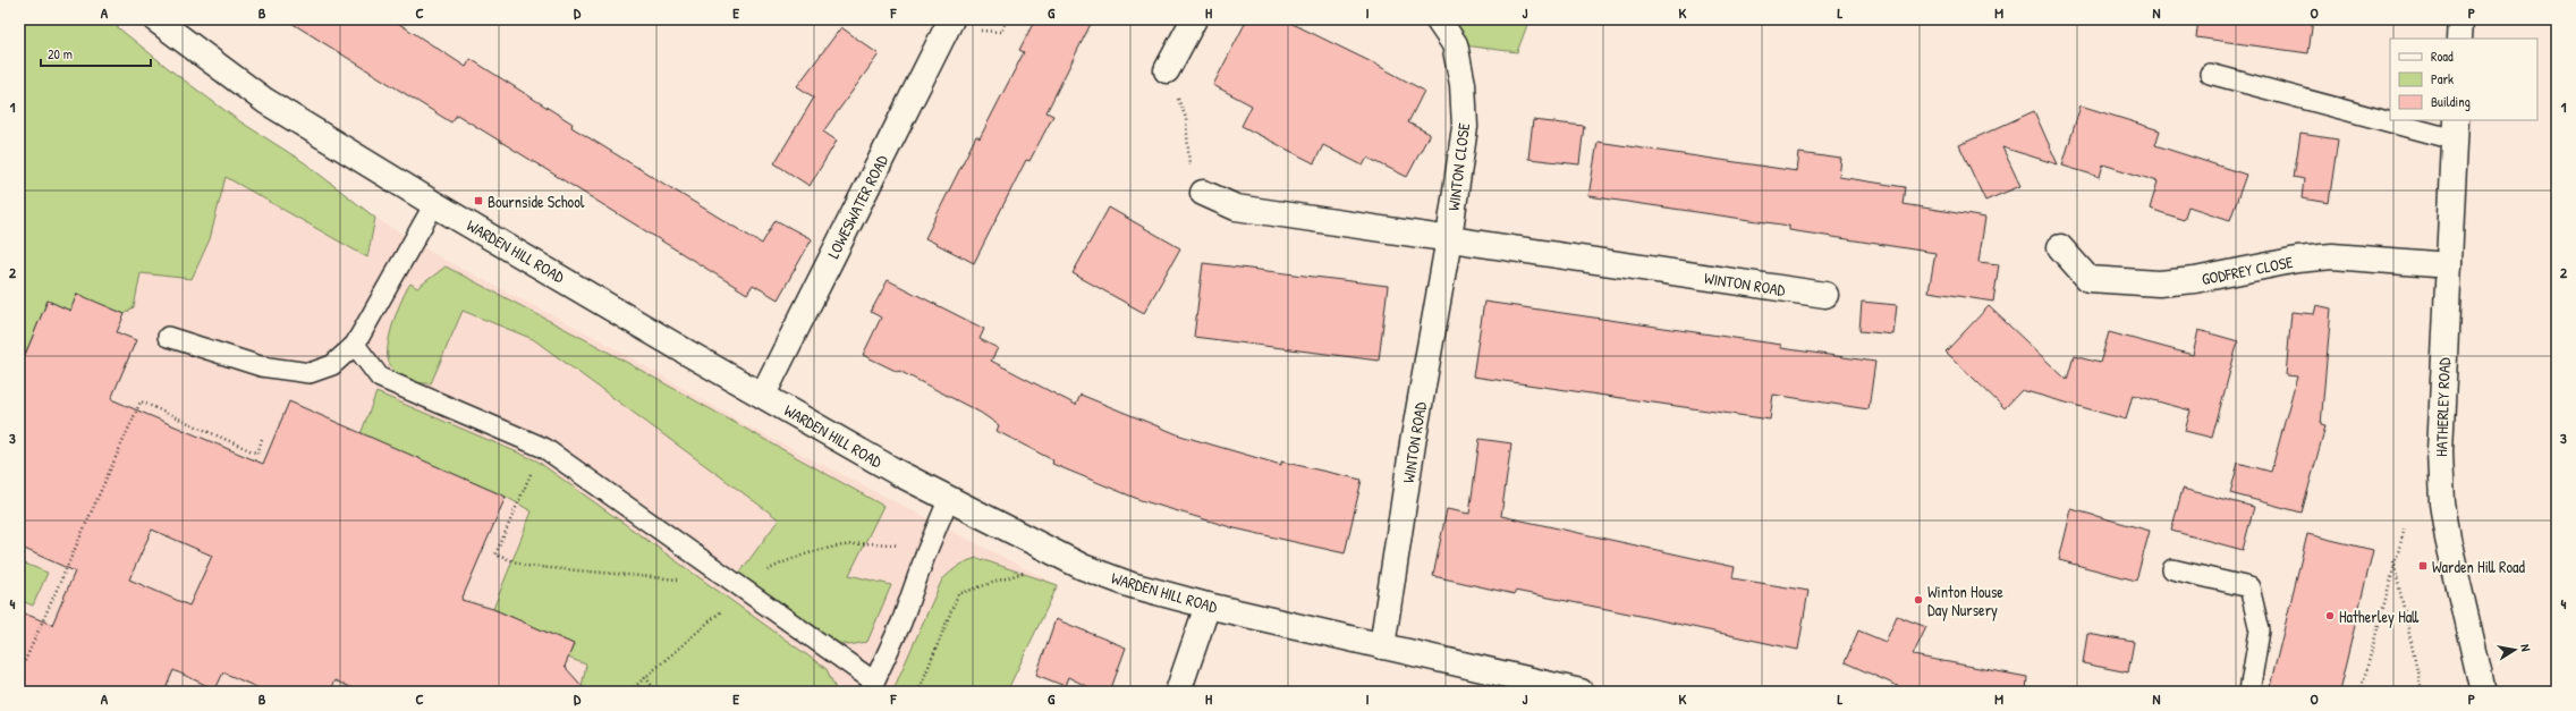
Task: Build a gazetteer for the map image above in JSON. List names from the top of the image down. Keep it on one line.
{"streets":{"street":["WINTON CLOSE","LOWESWATER ROAD","WARDEN HILL ROAD","GODFREY CLOSE","WINTON ROAD","HATHERLEY ROAD"]},"crossings":[["WINTON CLOSE","WINTON ROAD"],["LOWESWATER ROAD","WARDEN HILL ROAD"],["WARDEN HILL ROAD","WINTON ROAD"],["GODFREY CLOSE","HATHERLEY ROAD"]],"places":{"transit":["Bournside School","Warden Hill Road"],"other":["Winton House Day Nursery","Hatherley Hall"]},"legend":["Road","Park","Building"],"scale_bar":"20 m","north":"right","grid":{"columns":["A","B","C","D","E","F","G","H","I","J","K","L","M","N","O","P"],"rows":["1","2","3","4"]}}
